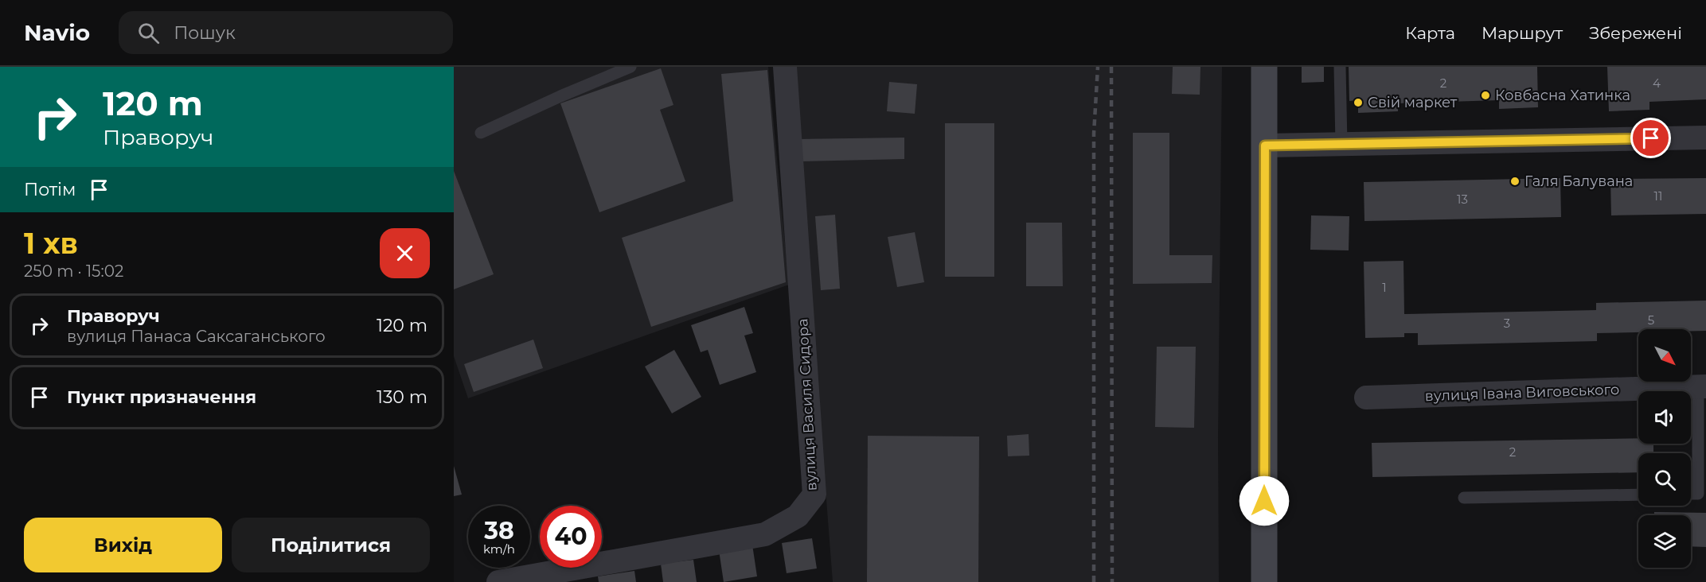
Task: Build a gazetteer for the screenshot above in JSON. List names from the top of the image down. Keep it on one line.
{"streets":{"street":["вулиця Івана Виговського","вулиця Василя Сидора"]},"places":["Ковбасна Хатинка","Свій маркет","Галя Балувана"],"house_numbers":["2","4","11","13","1","5","3","2"],"north":"bottom right","page":{"header":"Navio","search":"Пошук","nav":["Карта","Маршрут","Збережені"],"turn":["120 m","Праворуч"],"then":"Потім","heading":["1 хв","250 m · 15:02"],"list":[{"name":"Праворуч","note":"вулиця Панаса Саксаганського","value":"120 m"},{"name":"Пункт призначення","value":"130 m"}],"speed":"38 km/h","limit":"40","buttons":["Вихід","Поділитися"]}}
